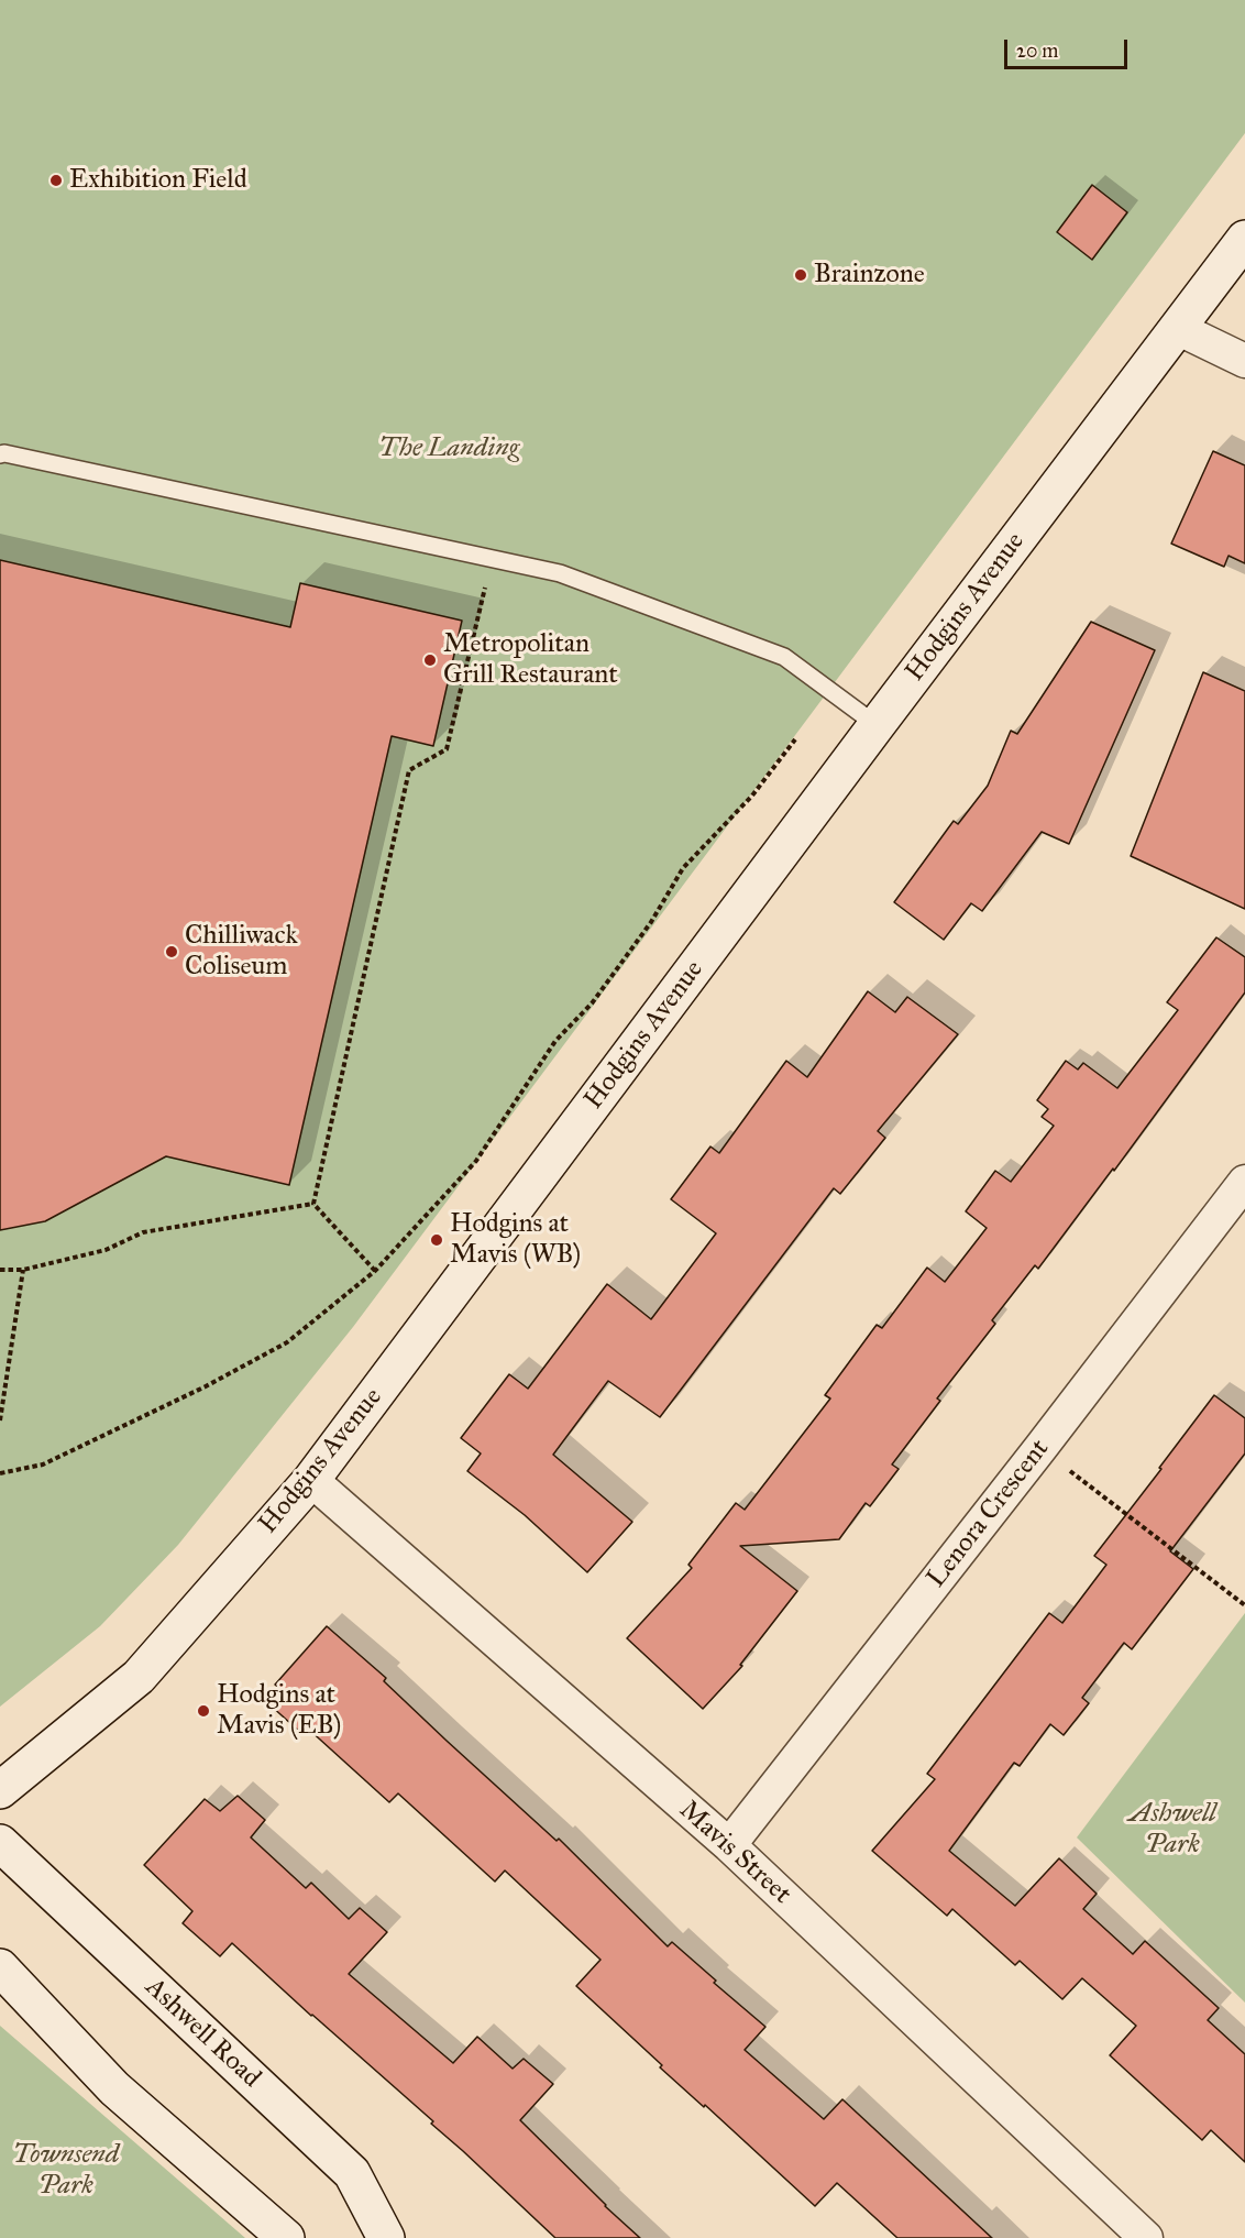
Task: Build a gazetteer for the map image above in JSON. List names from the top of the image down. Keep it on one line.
{"streets":{"street":["Hodgins Avenue","Lenora Crescent","Mavis Street","Ashwell Road"]},"crossings":[["Hodgins Avenue","Mavis Street"],["Lenora Crescent","Mavis Street"]],"parks":["The Landing","Ashwell Park","Townsend Park"],"places":["Exhibition Field","Brainzone","Metropolitan Grill Restaurant","Chilliwack Coliseum","Hodgins at Mavis (WB)","Hodgins at Mavis (EB)"],"scale_bar":"20 m"}
